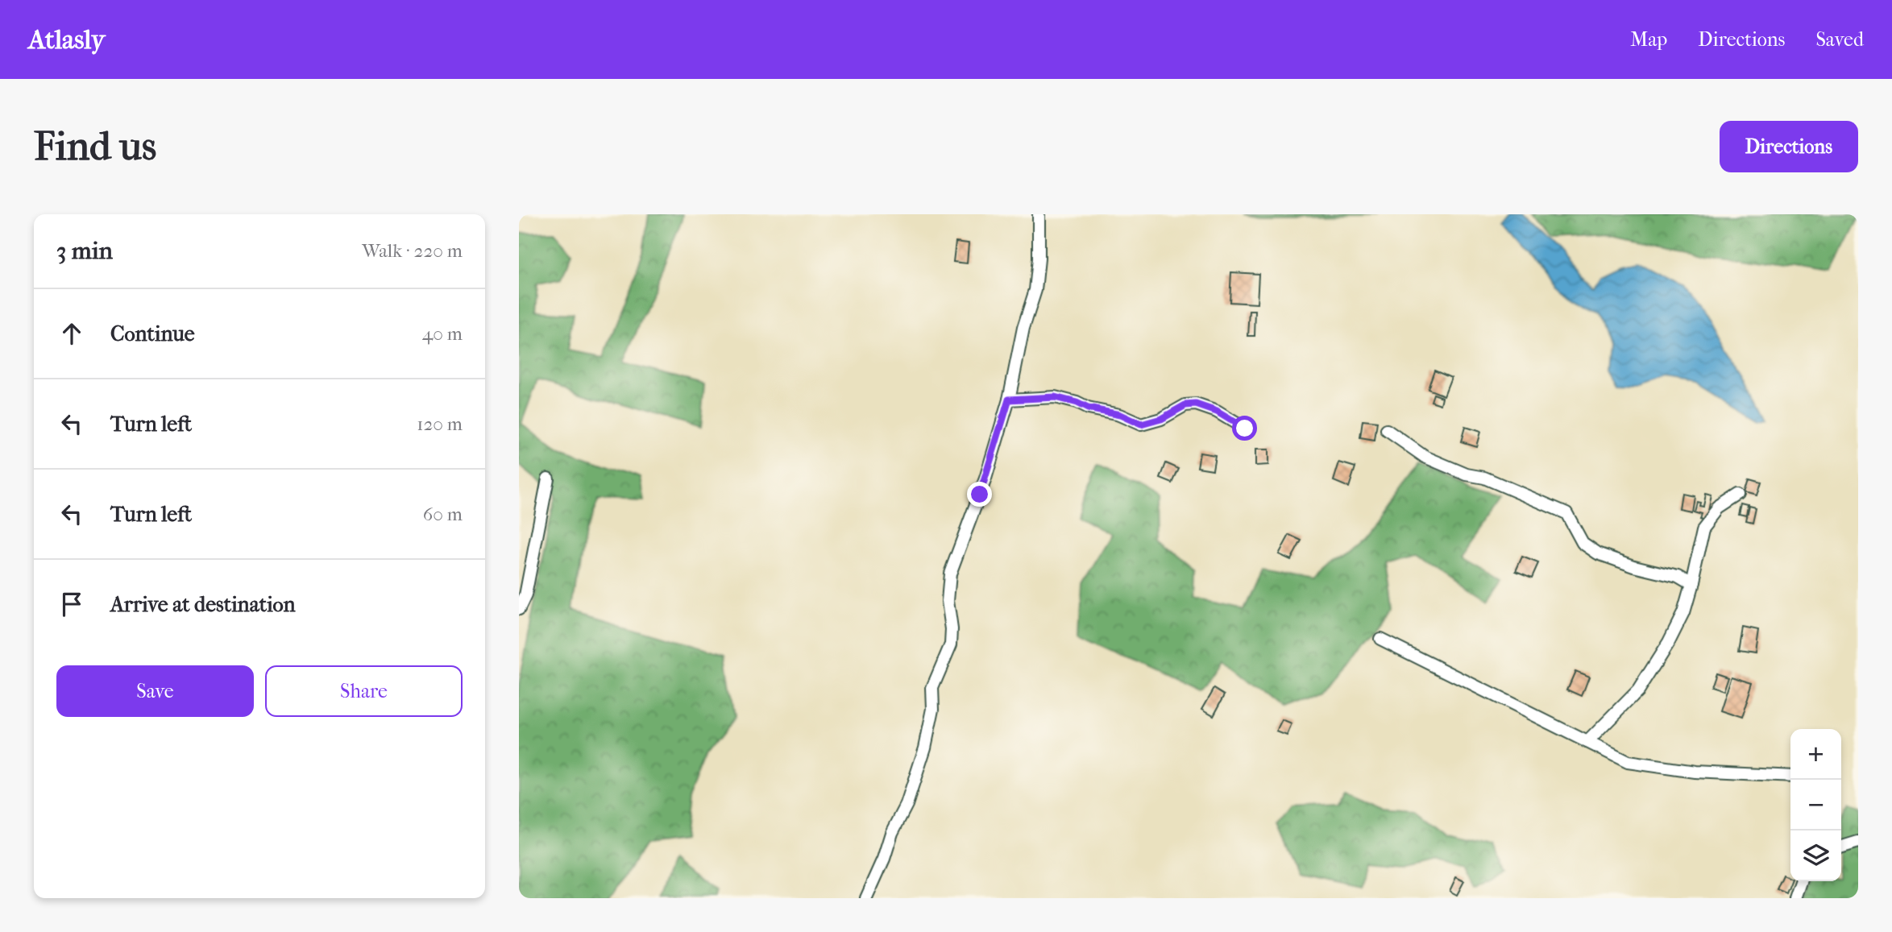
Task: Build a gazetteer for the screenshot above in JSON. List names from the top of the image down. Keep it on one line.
{"page":{"header":"Atlasly","nav":["Map","Directions","Saved"],"buttons":["Directions",["Save","Share"]],"title":"Find us","heading":["3 min","Walk · 220 m"],"list":[["Continue","40 m"],["Turn left","120 m"],["Turn left","60 m"],"Arrive at destination"],"map_buttons":["+","−"]}}
